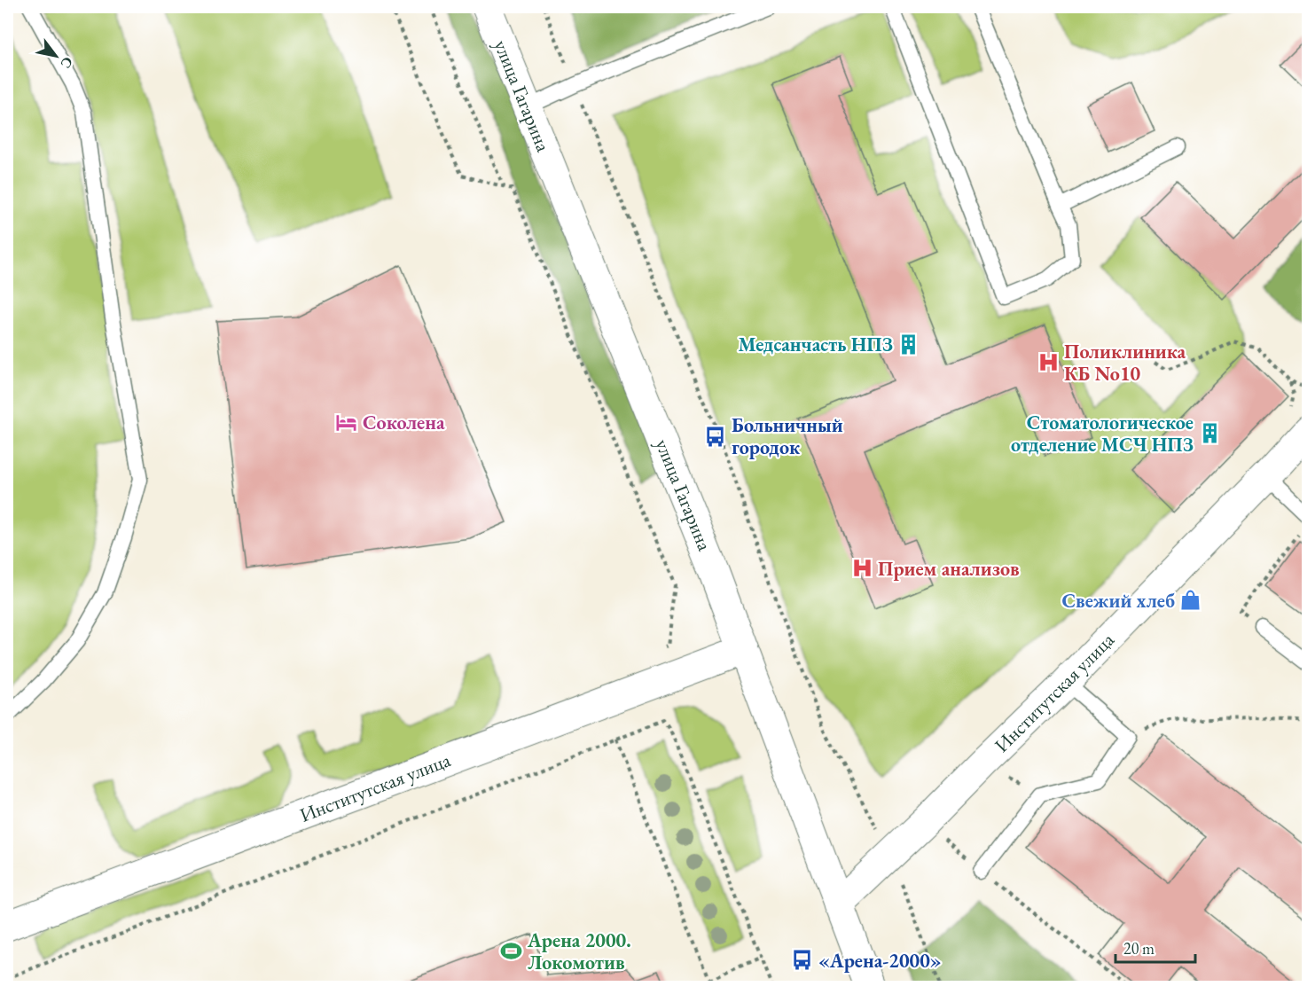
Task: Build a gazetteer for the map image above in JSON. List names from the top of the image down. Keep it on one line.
{"streets":{"street":["улица Гагарина","Институтская улица"]},"crossings":[["улица Гагарина","Институтская улица"]],"places":{"building":["Медсанчасть НПЗ","Стоматологическое отделение МСЧ НПЗ"],"hospital":["Поликлиника КБ No10","Прием анализов"],"hotel":["Соколена"],"bus stop":["Больничный городок","«Арена-2000»"],"shop":["Свежий хлеб"],"sports":["Арена 2000. Локомотив"]},"scale_bar":"20 m","north":"bottom right"}
